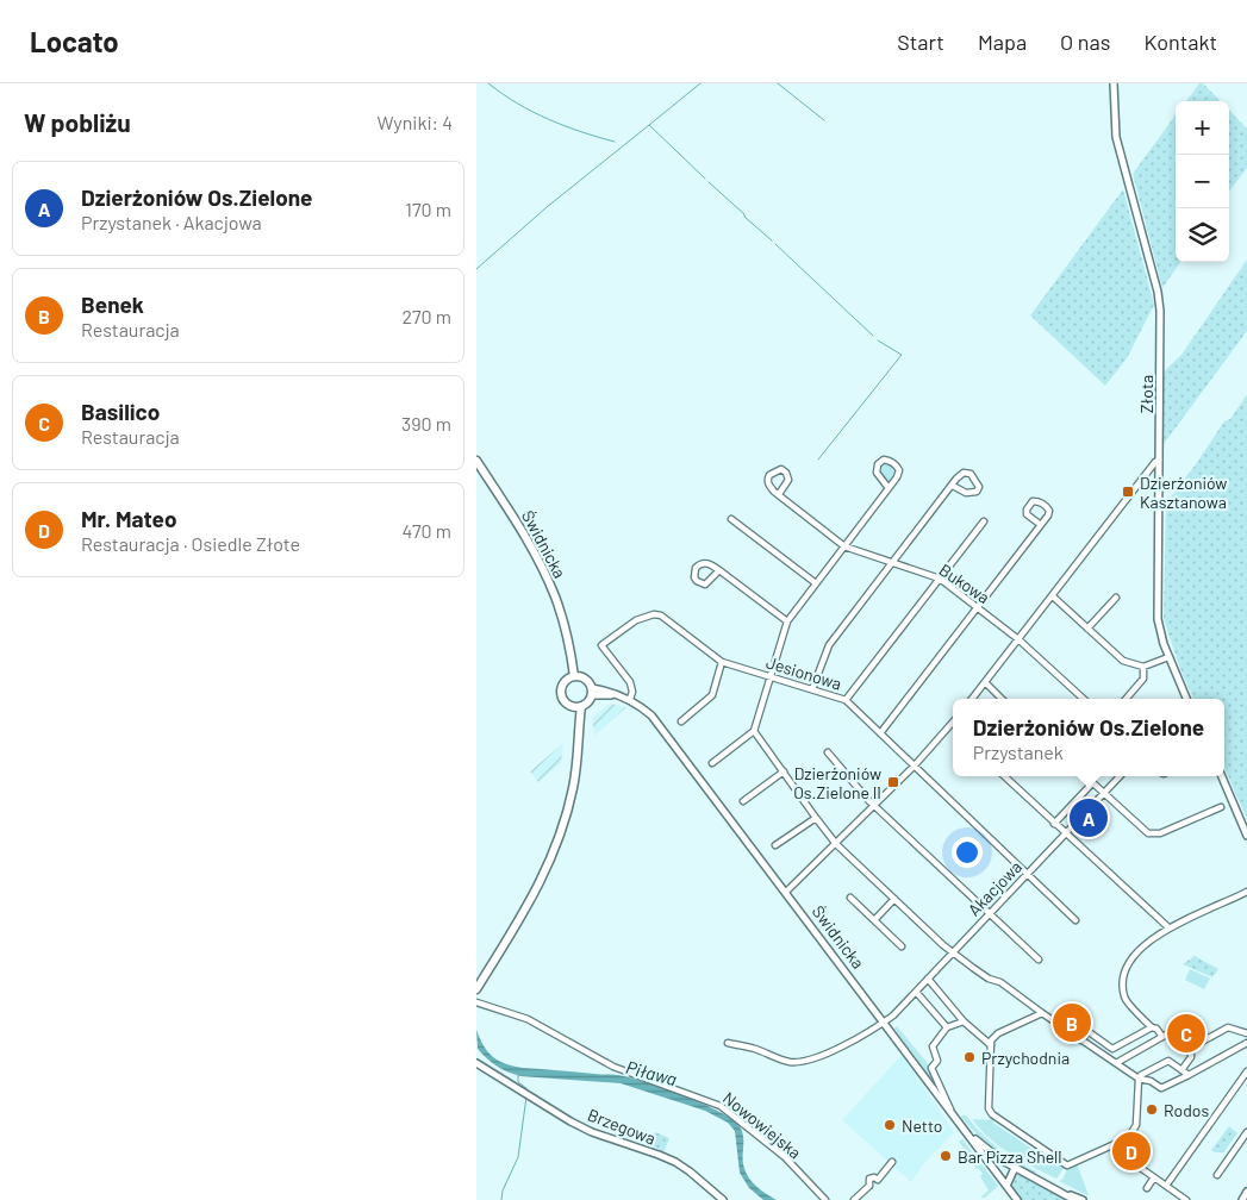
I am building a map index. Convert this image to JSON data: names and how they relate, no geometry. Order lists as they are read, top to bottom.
{
  "streets": {
    "main road": ["Świdnicka"],
    "street": [
      "Złota",
      "Bukowa",
      "Jesionowa",
      "Akacjowa",
      "Nowowiejska",
      "Brzegowa"
    ]
  },
  "crossings": [
    ["Świdnicka", "Jesionowa"],
    ["Świdnicka", "Akacjowa"],
    ["Jesionowa", "Akacjowa"]
  ],
  "water": ["Piława"],
  "places": {
    "transit": ["Dzierżoniów Kasztanowa", "Dzierżoniów Os.Zielone II"],
    "other": [
      "Przychodnia",
      "Rodos",
      "Netto",
      "Bar Pizza Shell"
    ]
  },
  "page": {
    "header": "Locato",
    "nav": [
      "Start",
      "Mapa",
      "O nas",
      "Kontakt"
    ],
    "heading": ["W pobliżu", "Wyniki: 4"],
    "map_buttons": ["+", "−"],
    "list": [
      {
        "mark": "A",
        "name": "Dzierżoniów Os.Zielone",
        "note": "Przystanek · Akacjowa",
        "value": "170 m"
      },
      {
        "mark": "B",
        "name": "Benek",
        "note": "Restauracja",
        "value": "270 m"
      },
      {
        "mark": "C",
        "name": "Basilico",
        "note": "Restauracja",
        "value": "390 m"
      },
      {
        "mark": "D",
        "name": "Mr. Mateo",
        "note": "Restauracja · Osiedle Złote",
        "value": "470 m"
      }
    ],
    "popup": ["Dzierżoniów Os.Zielone", "Przystanek"],
    "pins": [
      "A",
      "B",
      "C",
      "D"
    ]
  }
}
